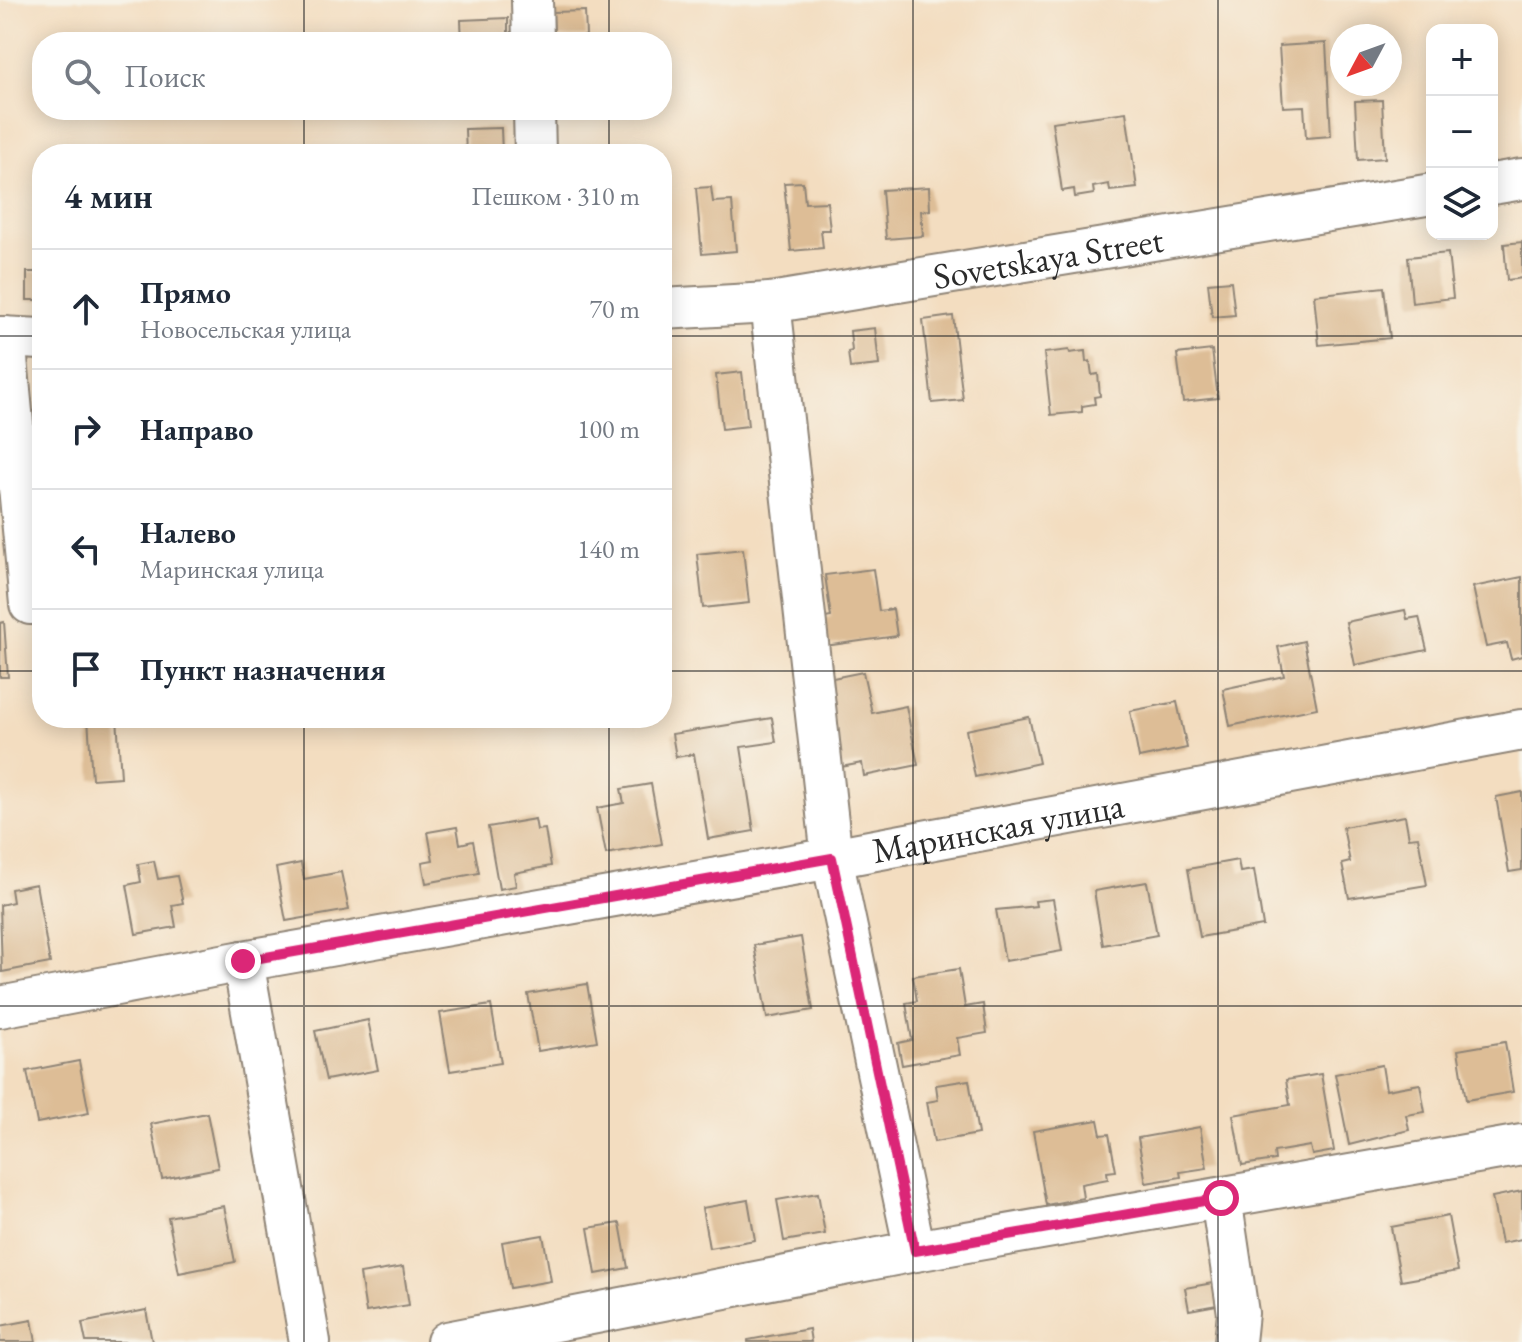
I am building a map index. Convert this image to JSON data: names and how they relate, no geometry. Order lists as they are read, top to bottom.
{
  "streets": {
    "street": ["Sovetskaya Street", "Маринская улица"]
  },
  "north": "bottom left",
  "page": {
    "map_buttons": ["+", "−"],
    "search": "Поиск",
    "heading": ["4 мин", "Пешком · 310 m"],
    "list": [
      ["Прямо", "Новосельская улица", "70 m"],
      ["Направо", "100 m"],
      ["Налево", "Маринская улица", "140 m"],
      "Пункт назначения"
    ]
  }
}
